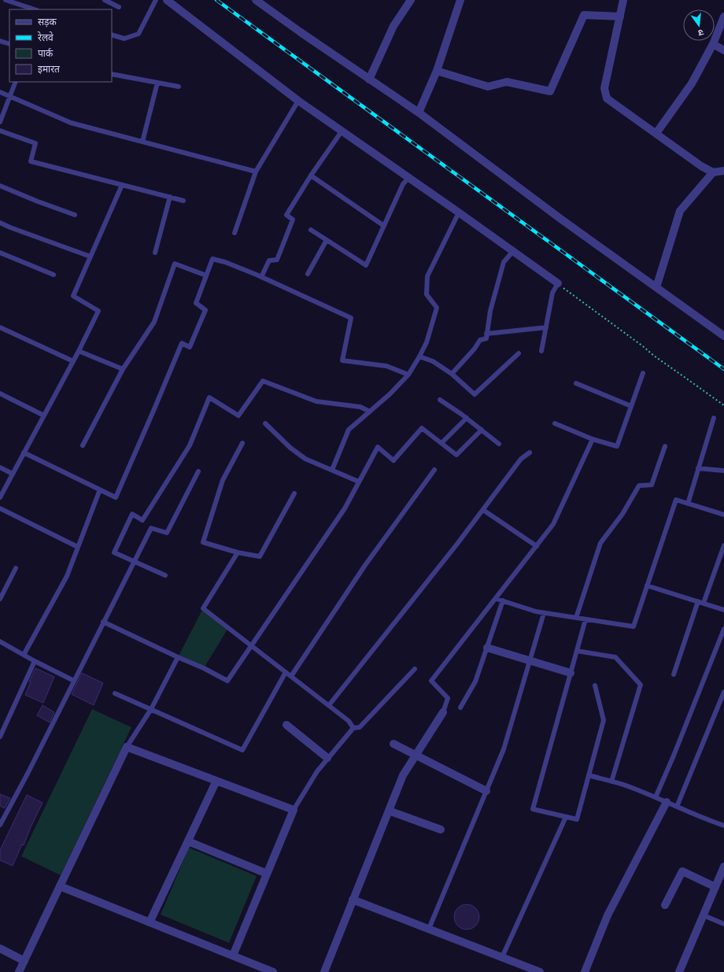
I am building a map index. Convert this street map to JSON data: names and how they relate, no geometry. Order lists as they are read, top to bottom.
{
  "legend": [
    "सड़क",
    "रेलवे",
    "पार्क",
    "इमारत"
  ],
  "north": "bottom"
}
